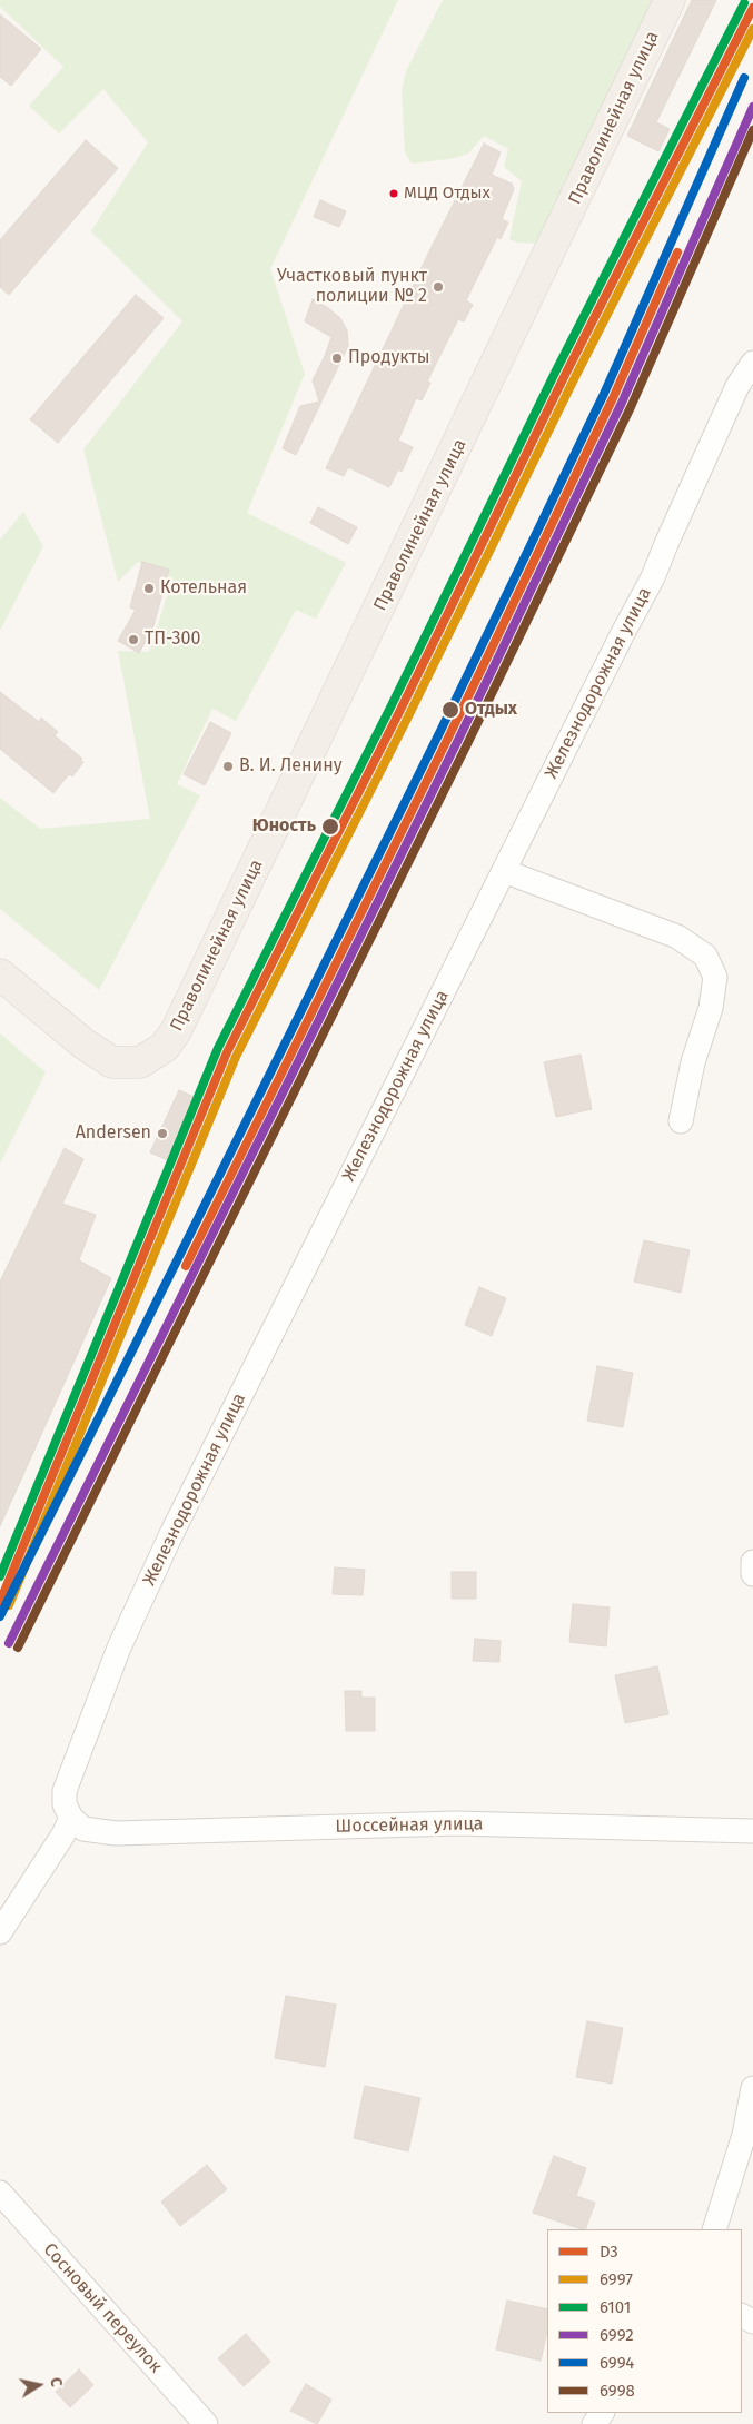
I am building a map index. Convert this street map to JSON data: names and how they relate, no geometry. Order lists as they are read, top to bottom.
{
  "streets": {
    "main road": ["Праволинейная улица"],
    "street": ["Железнодорожная улица", "Шоссейная улица", "Сосновый переулок"]
  },
  "crossings": [
    ["Железнодорожная улица", "Шоссейная улица"]
  ],
  "places": [
    "МЦД Отдых",
    "Участковый пункт полиции № 2",
    "Продукты",
    "Котельная",
    "ТП-300",
    "Отдых",
    "В. И. Ленину",
    "Юность",
    "Andersen"
  ],
  "lines": [
    "transit line 6101",
    "transit line D3",
    "transit line 6997",
    "transit line 6994",
    "transit line 6992",
    "transit line 6998"
  ],
  "legend": [
    "D3",
    "6997",
    "6101",
    "6992",
    "6994",
    "6998"
  ],
  "north": "right"
}
